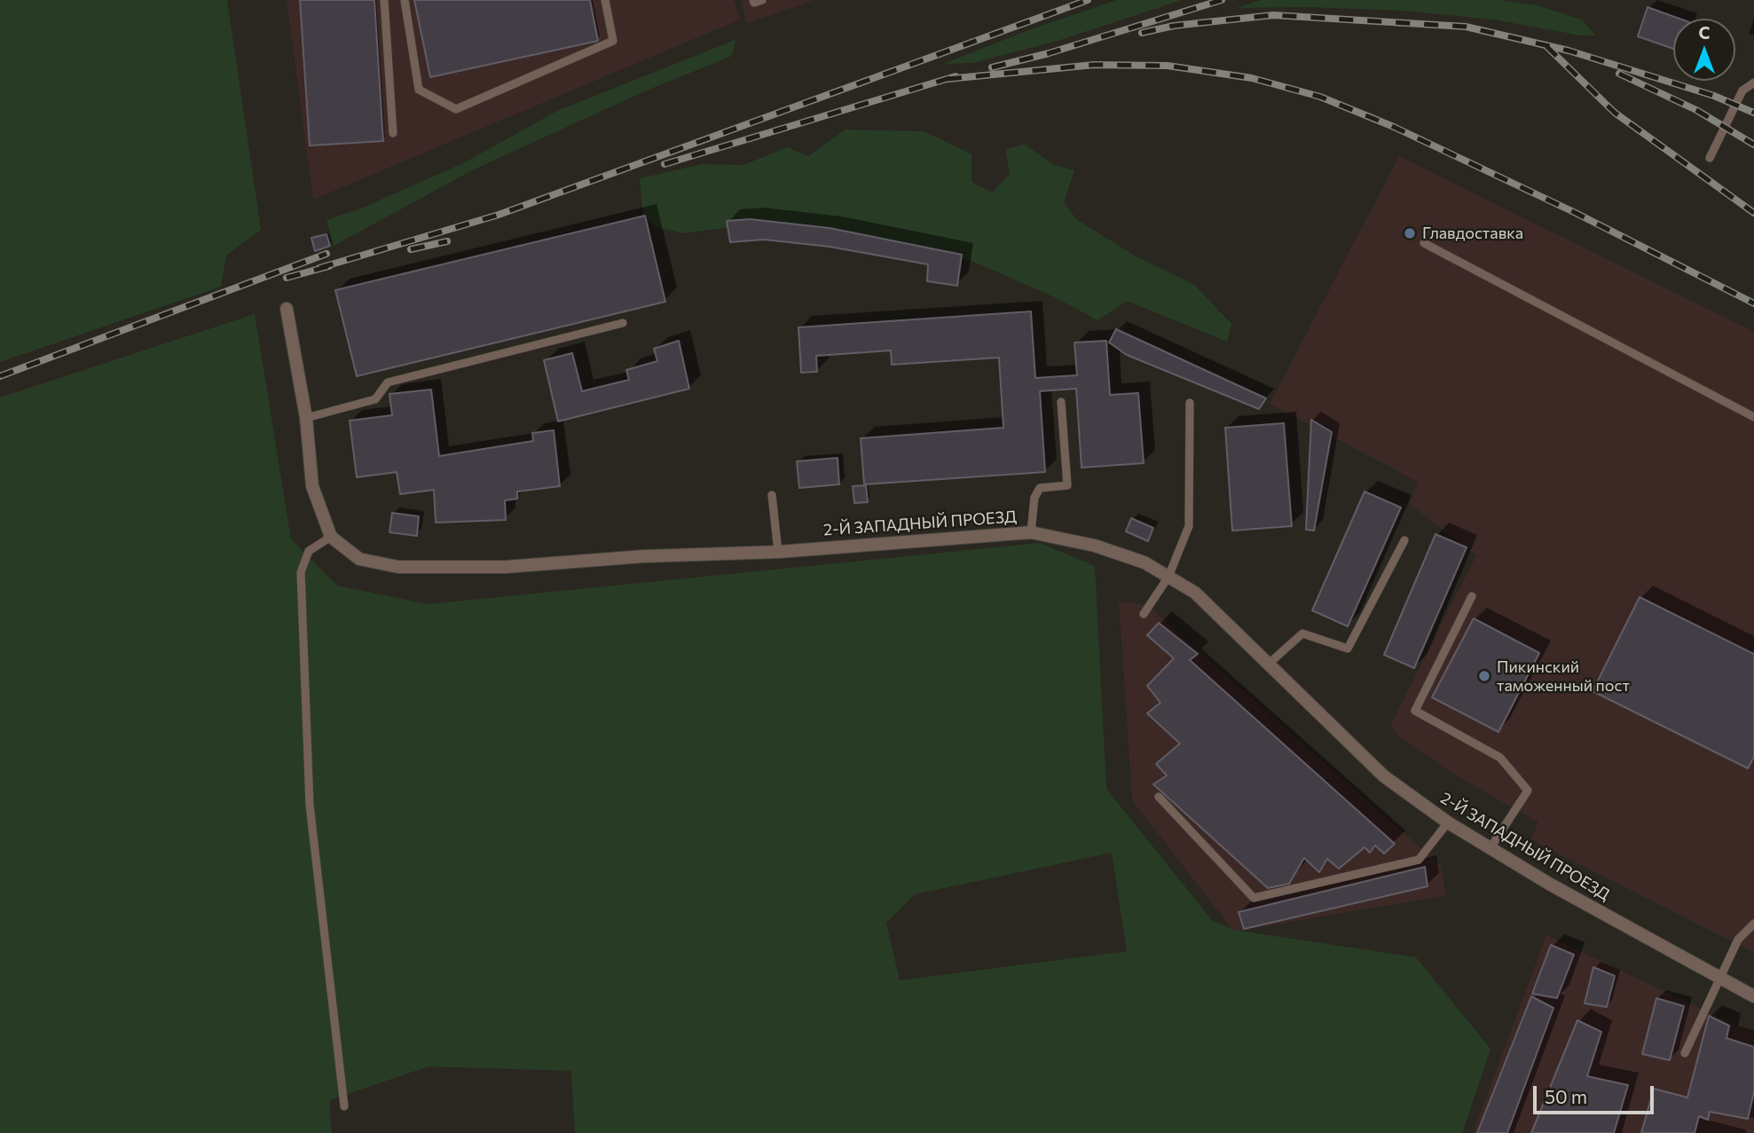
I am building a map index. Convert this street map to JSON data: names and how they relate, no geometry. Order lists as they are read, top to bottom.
{
  "streets": {
    "street": ["2-Й ЗАПАДНЫЙ ПРОЕЗД"]
  },
  "places": ["Главдоставка", "Пикинский таможенный пост"],
  "scale_bar": "50 m",
  "north": "top"
}
